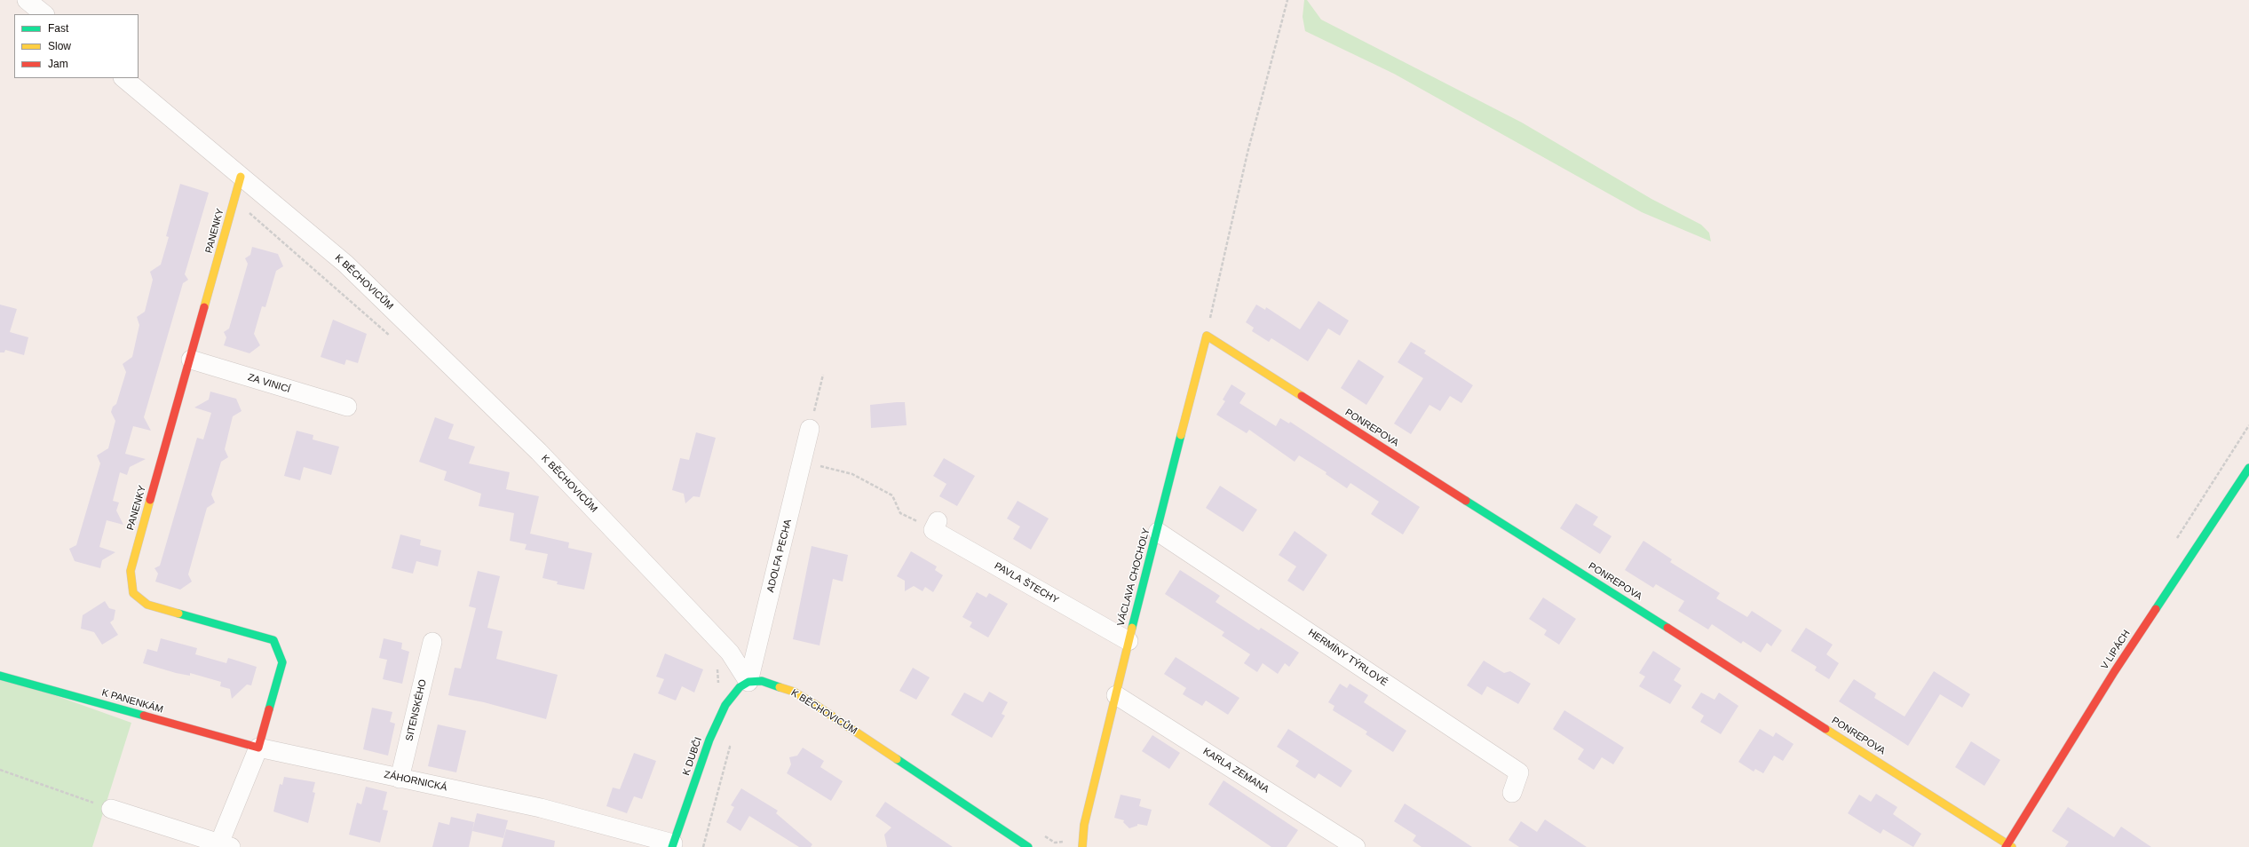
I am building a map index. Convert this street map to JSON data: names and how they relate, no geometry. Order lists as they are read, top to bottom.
{
  "streets": {
    "street": [
      "PANENKY",
      "K BĚCHOVICŮM",
      "ZA VINICÍ",
      "PONREPOVA",
      "ADOLFA PECHA",
      "VÁCLAVA CHOCHOLY",
      "PAVLA ŠTECHY",
      "V LIPÁCH",
      "HERMÍNY TÝRLOVÉ",
      "K PANENKÁM",
      "SITENSKÉHO",
      "K DUBČI",
      "KARLA ZEMANA",
      "ZÁHORNICKÁ"
    ]
  },
  "crossings": [
    ["PANENKY", "K BĚCHOVICŮM"],
    ["PANENKY", "ZA VINICÍ"],
    ["PANENKY", "K PANENKÁM"],
    ["PANENKY", "ZÁHORNICKÁ"],
    ["K BĚCHOVICŮM", "ADOLFA PECHA"],
    ["K BĚCHOVICŮM", "K DUBČI"],
    ["PONREPOVA", "VÁCLAVA CHOCHOLY"],
    ["PONREPOVA", "V LIPÁCH"],
    ["ADOLFA PECHA", "K DUBČI"],
    ["VÁCLAVA CHOCHOLY", "PAVLA ŠTECHY"],
    ["VÁCLAVA CHOCHOLY", "HERMÍNY TÝRLOVÉ"],
    ["VÁCLAVA CHOCHOLY", "KARLA ZEMANA"],
    ["K PANENKÁM", "ZÁHORNICKÁ"],
    ["SITENSKÉHO", "ZÁHORNICKÁ"],
    ["K DUBČI", "ZÁHORNICKÁ"]
  ],
  "legend": ["Fast", "Slow", "Jam"]
}
